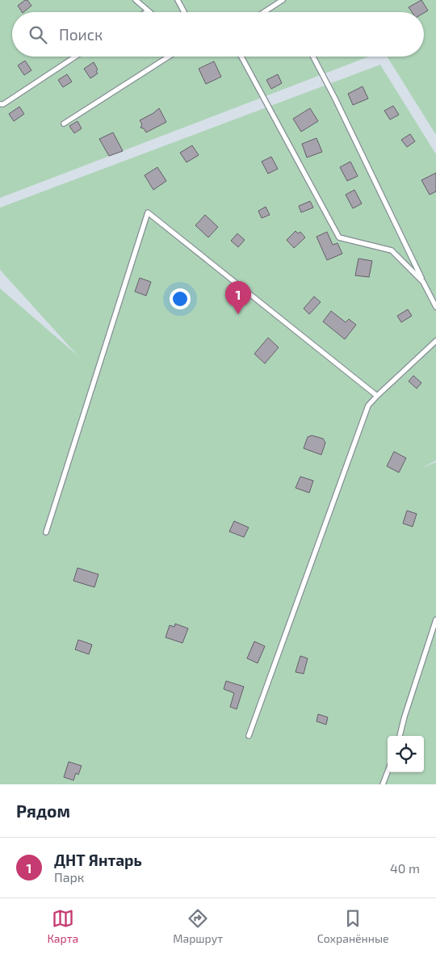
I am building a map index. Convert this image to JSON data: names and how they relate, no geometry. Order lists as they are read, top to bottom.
{
  "page": {
    "search": "Поиск",
    "pins": "1",
    "heading": "Рядом",
    "list": [
      {
        "mark": "1",
        "name": "ДНТ Янтарь",
        "note": "Парк",
        "value": "40 m"
      }
    ],
    "nav": ["Карта", "Маршрут", "Сохранённые"]
  }
}
